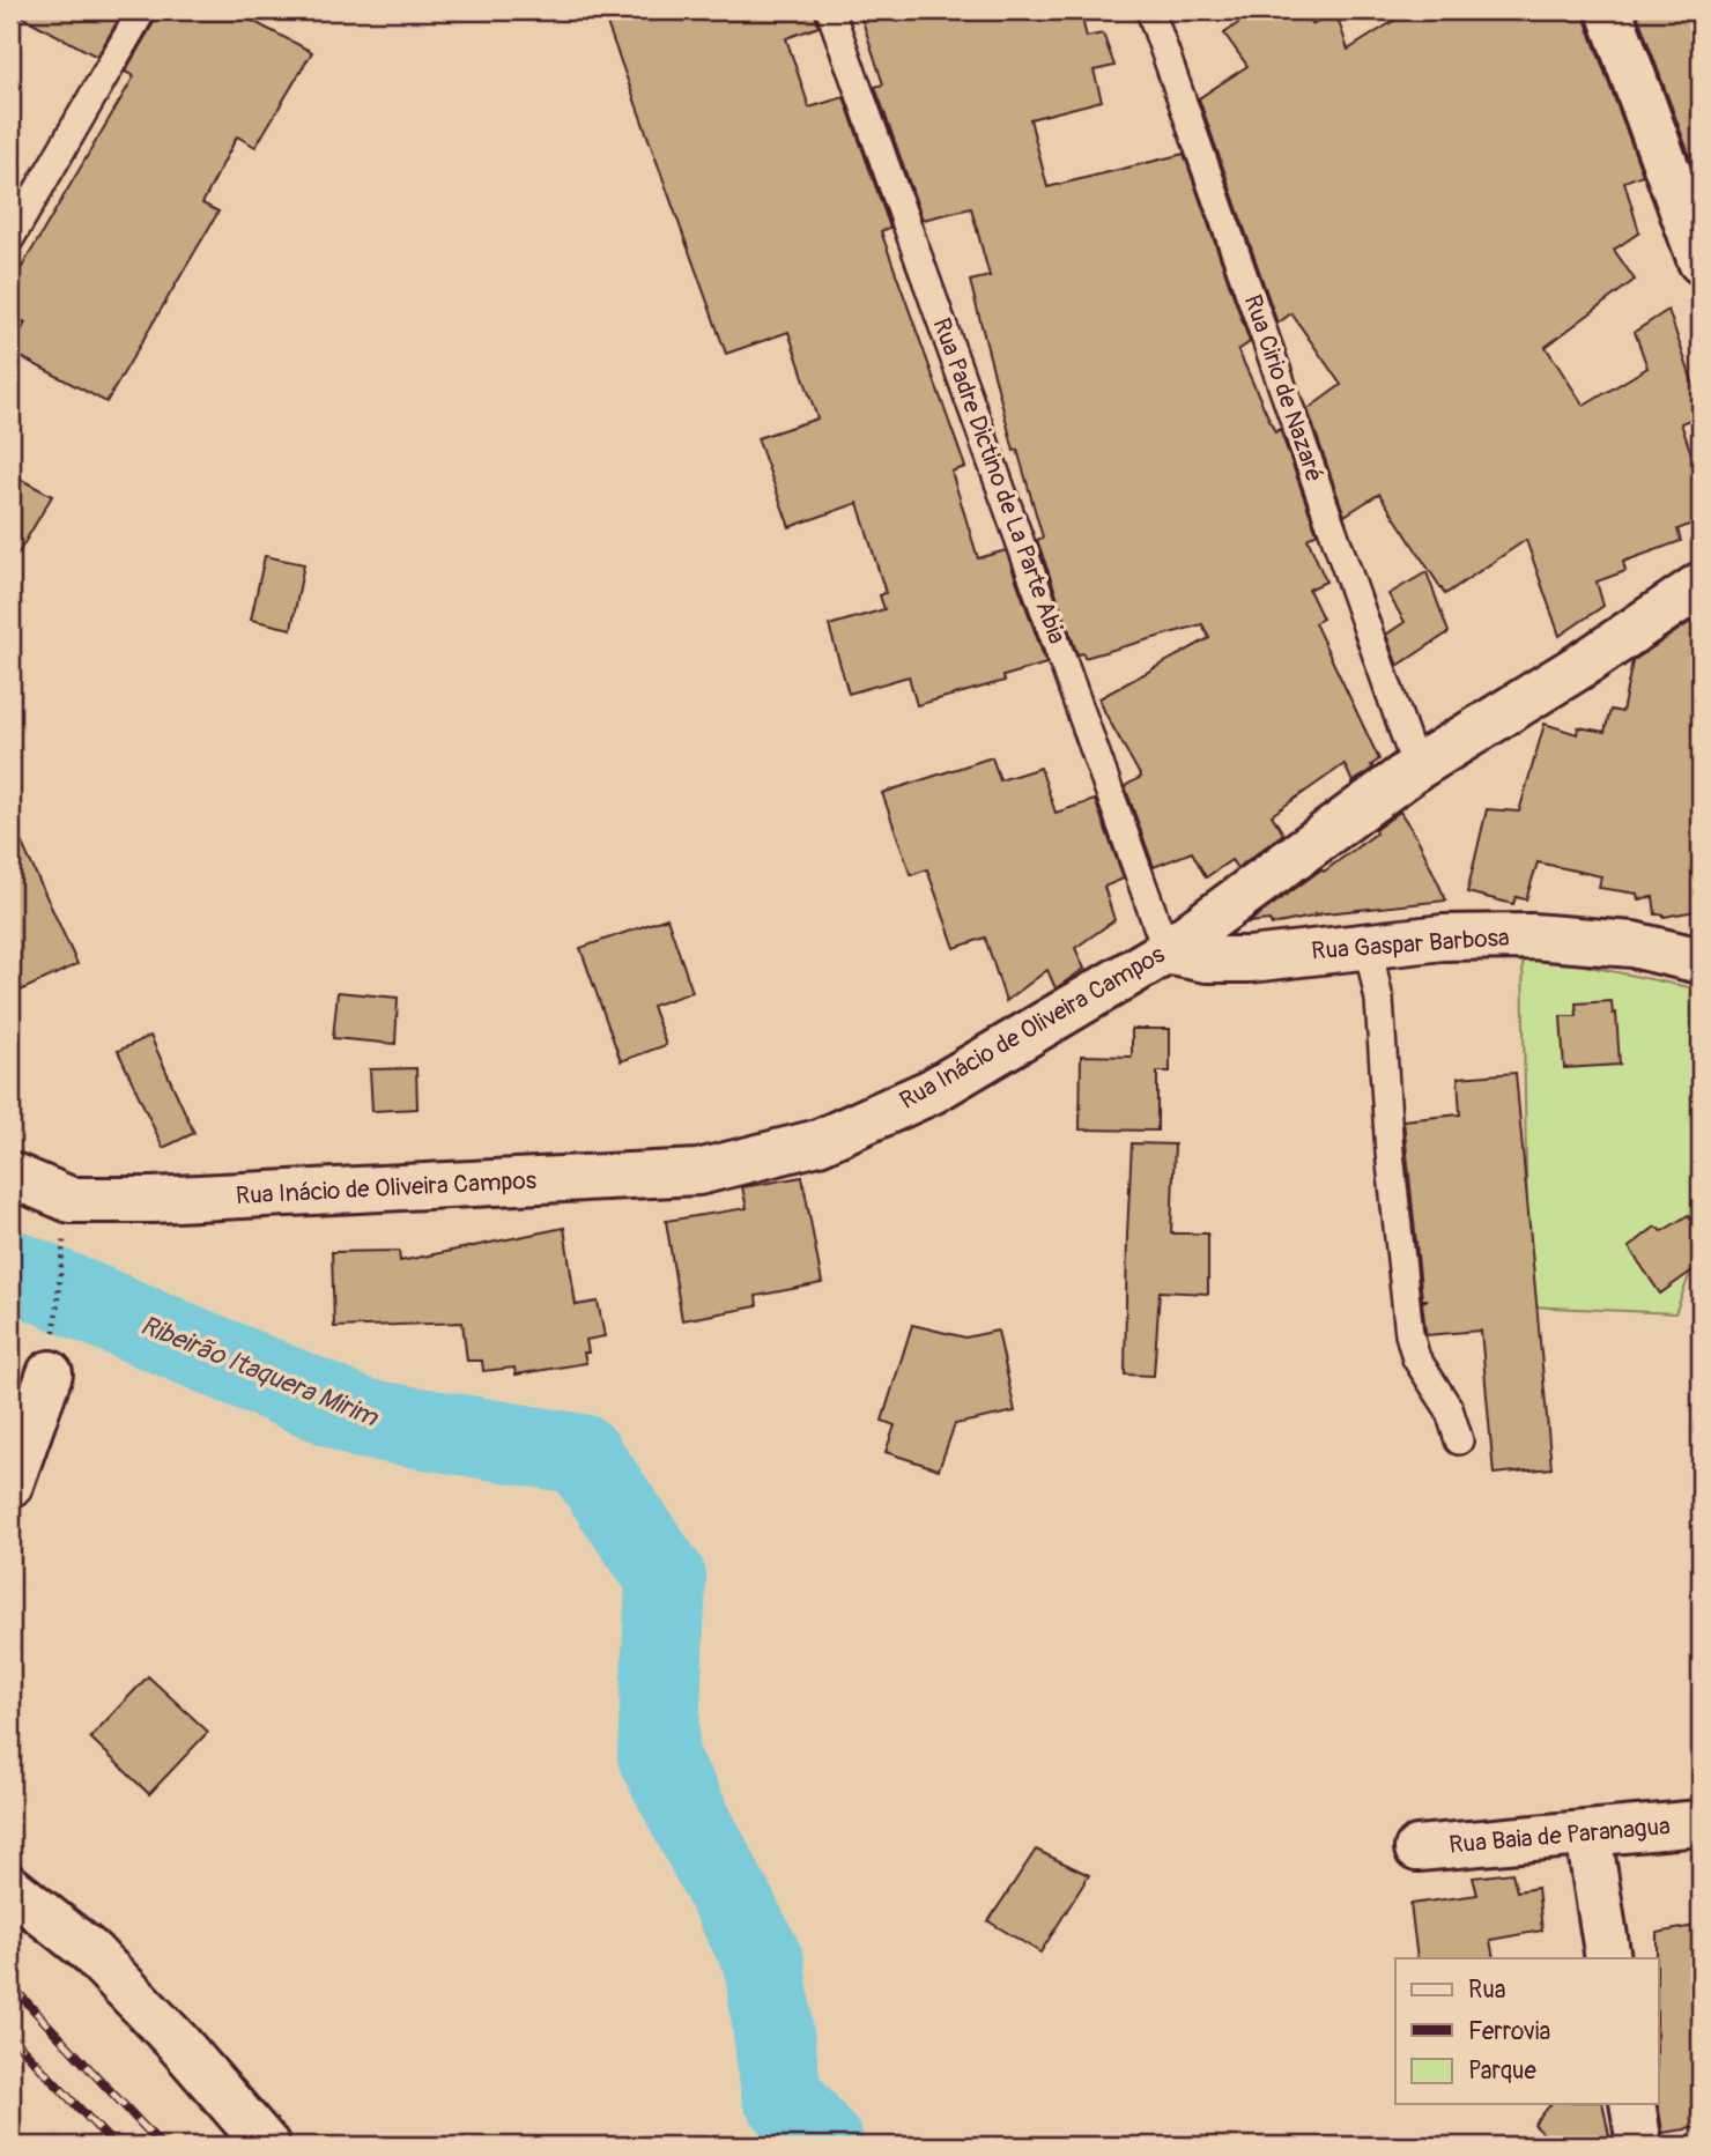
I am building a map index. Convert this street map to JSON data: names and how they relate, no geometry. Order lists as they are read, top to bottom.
{
  "streets": {
    "street": ["Rua Gaspar Barbosa", "Rua Inácio de Oliveira Campos", "Rua Baia de Paranagua"],
    "lane": ["Rua Cirio de Nazaré", "Rua Padre Dictino de La Parte Abia"]
  },
  "crossings": [
    ["Rua Cirio de Nazaré", "Rua Inácio de Oliveira Campos"],
    ["Rua Padre Dictino de La Parte Abia", "Rua Gaspar Barbosa"],
    ["Rua Padre Dictino de La Parte Abia", "Rua Inácio de Oliveira Campos"],
    ["Rua Gaspar Barbosa", "Rua Inácio de Oliveira Campos"]
  ],
  "water": ["Ribeirão Itaquera Mirim"],
  "legend": ["Rua", "Ferrovia", "Parque"]
}
